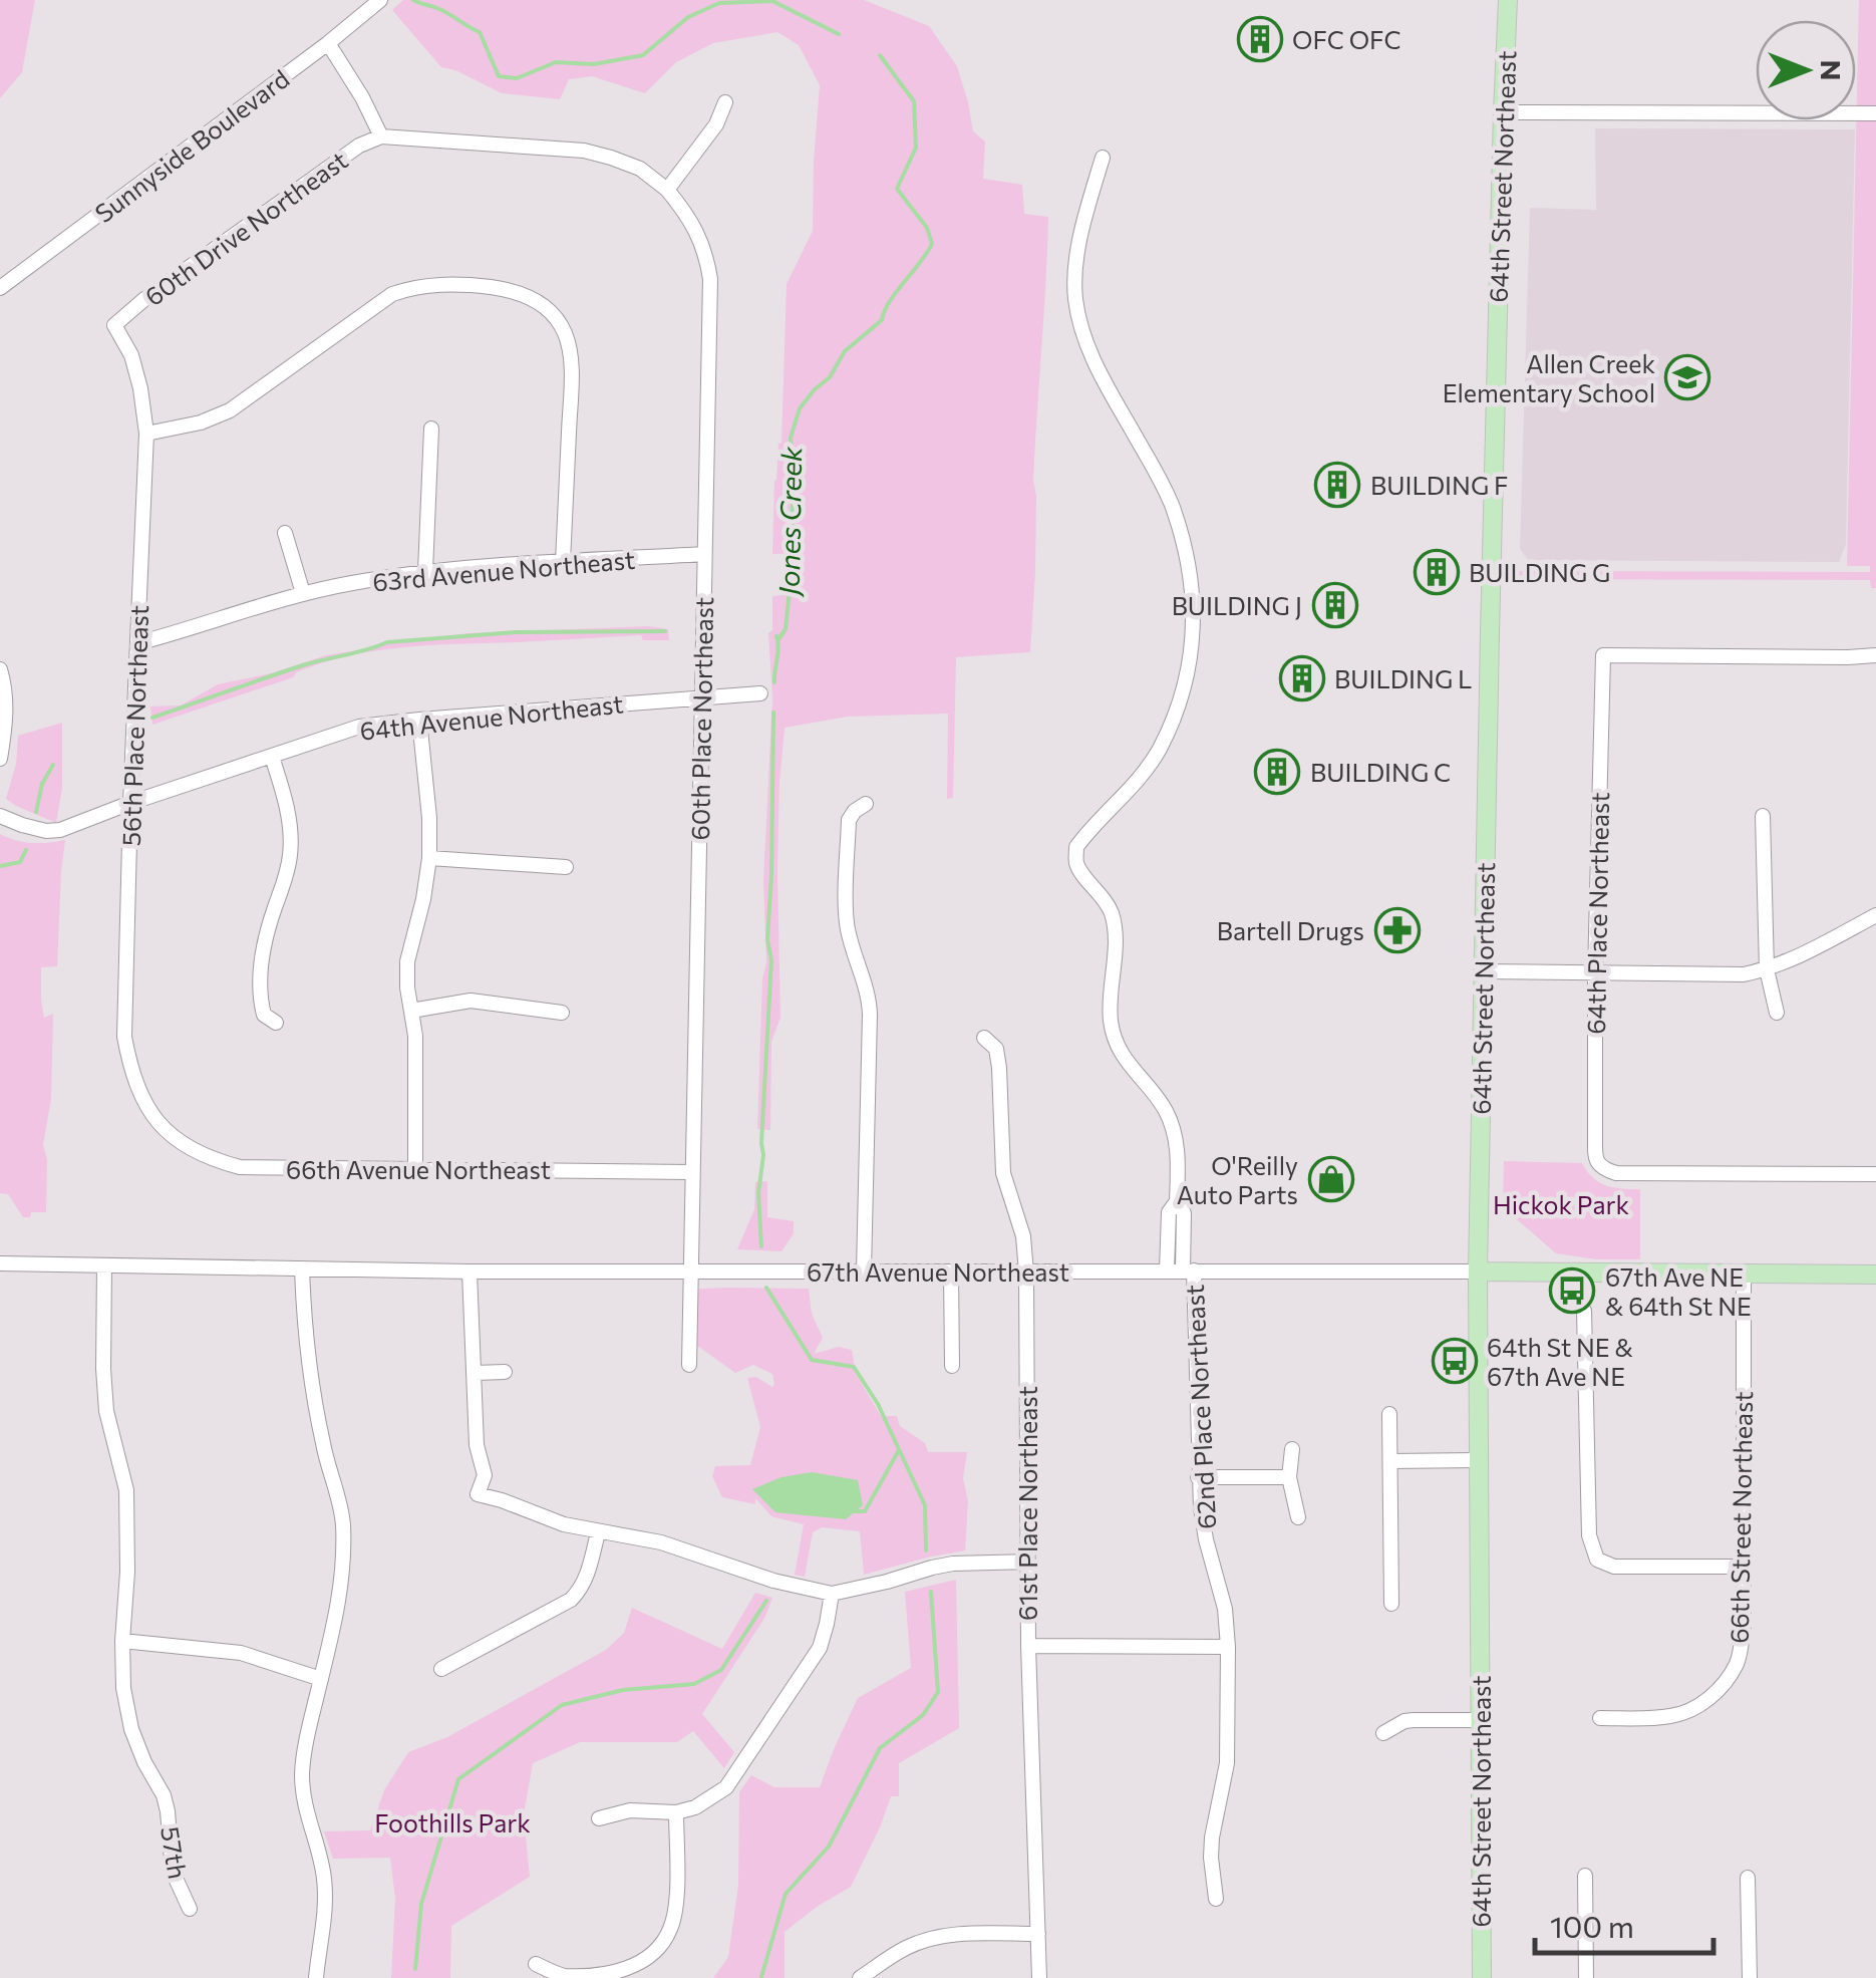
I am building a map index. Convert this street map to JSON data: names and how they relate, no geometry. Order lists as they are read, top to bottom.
{
  "streets": {
    "main road": ["64th Street Northeast", "67th Avenue Northeast"],
    "street": [
      "Sunnyside Boulevard",
      "60th Drive Northeast",
      "63rd Avenue Northeast",
      "64th Avenue Northeast",
      "60th Place Northeast",
      "56th Place Northeast",
      "64th Place Northeast",
      "66th Avenue Northeast",
      "62nd Place Northeast",
      "61st Place Northeast",
      "66th Street Northeast",
      "57th"
    ]
  },
  "crossings": [
    ["64th Street Northeast", "67th Avenue Northeast"],
    ["60th Drive Northeast", "56th Place Northeast"],
    ["63rd Avenue Northeast", "60th Place Northeast"],
    ["63rd Avenue Northeast", "56th Place Northeast"],
    ["64th Avenue Northeast", "60th Place Northeast"],
    ["64th Avenue Northeast", "56th Place Northeast"],
    ["60th Place Northeast", "66th Avenue Northeast"],
    ["60th Place Northeast", "67th Avenue Northeast"],
    ["56th Place Northeast", "66th Avenue Northeast"],
    ["67th Avenue Northeast", "62nd Place Northeast"],
    ["67th Avenue Northeast", "61st Place Northeast"],
    ["67th Avenue Northeast", "66th Street Northeast"],
    ["67th Avenue Northeast", "57th"]
  ],
  "water": ["Jones Creek"],
  "parks": ["Hickok Park", "Foothills Park"],
  "places": {
    "building": [
      "OFC OFC",
      "BUILDING F",
      "BUILDING G",
      "BUILDING J",
      "BUILDING L",
      "BUILDING C"
    ],
    "school or university": ["Allen Creek Elementary School"],
    "pharmacy": ["Bartell Drugs"],
    "shop": ["O'Reilly Auto Parts"],
    "bus stop": ["67th Ave NE & 64th St NE", "64th St NE & 67th Ave NE"]
  },
  "scale_bar": "100 m",
  "north": "right"
}
